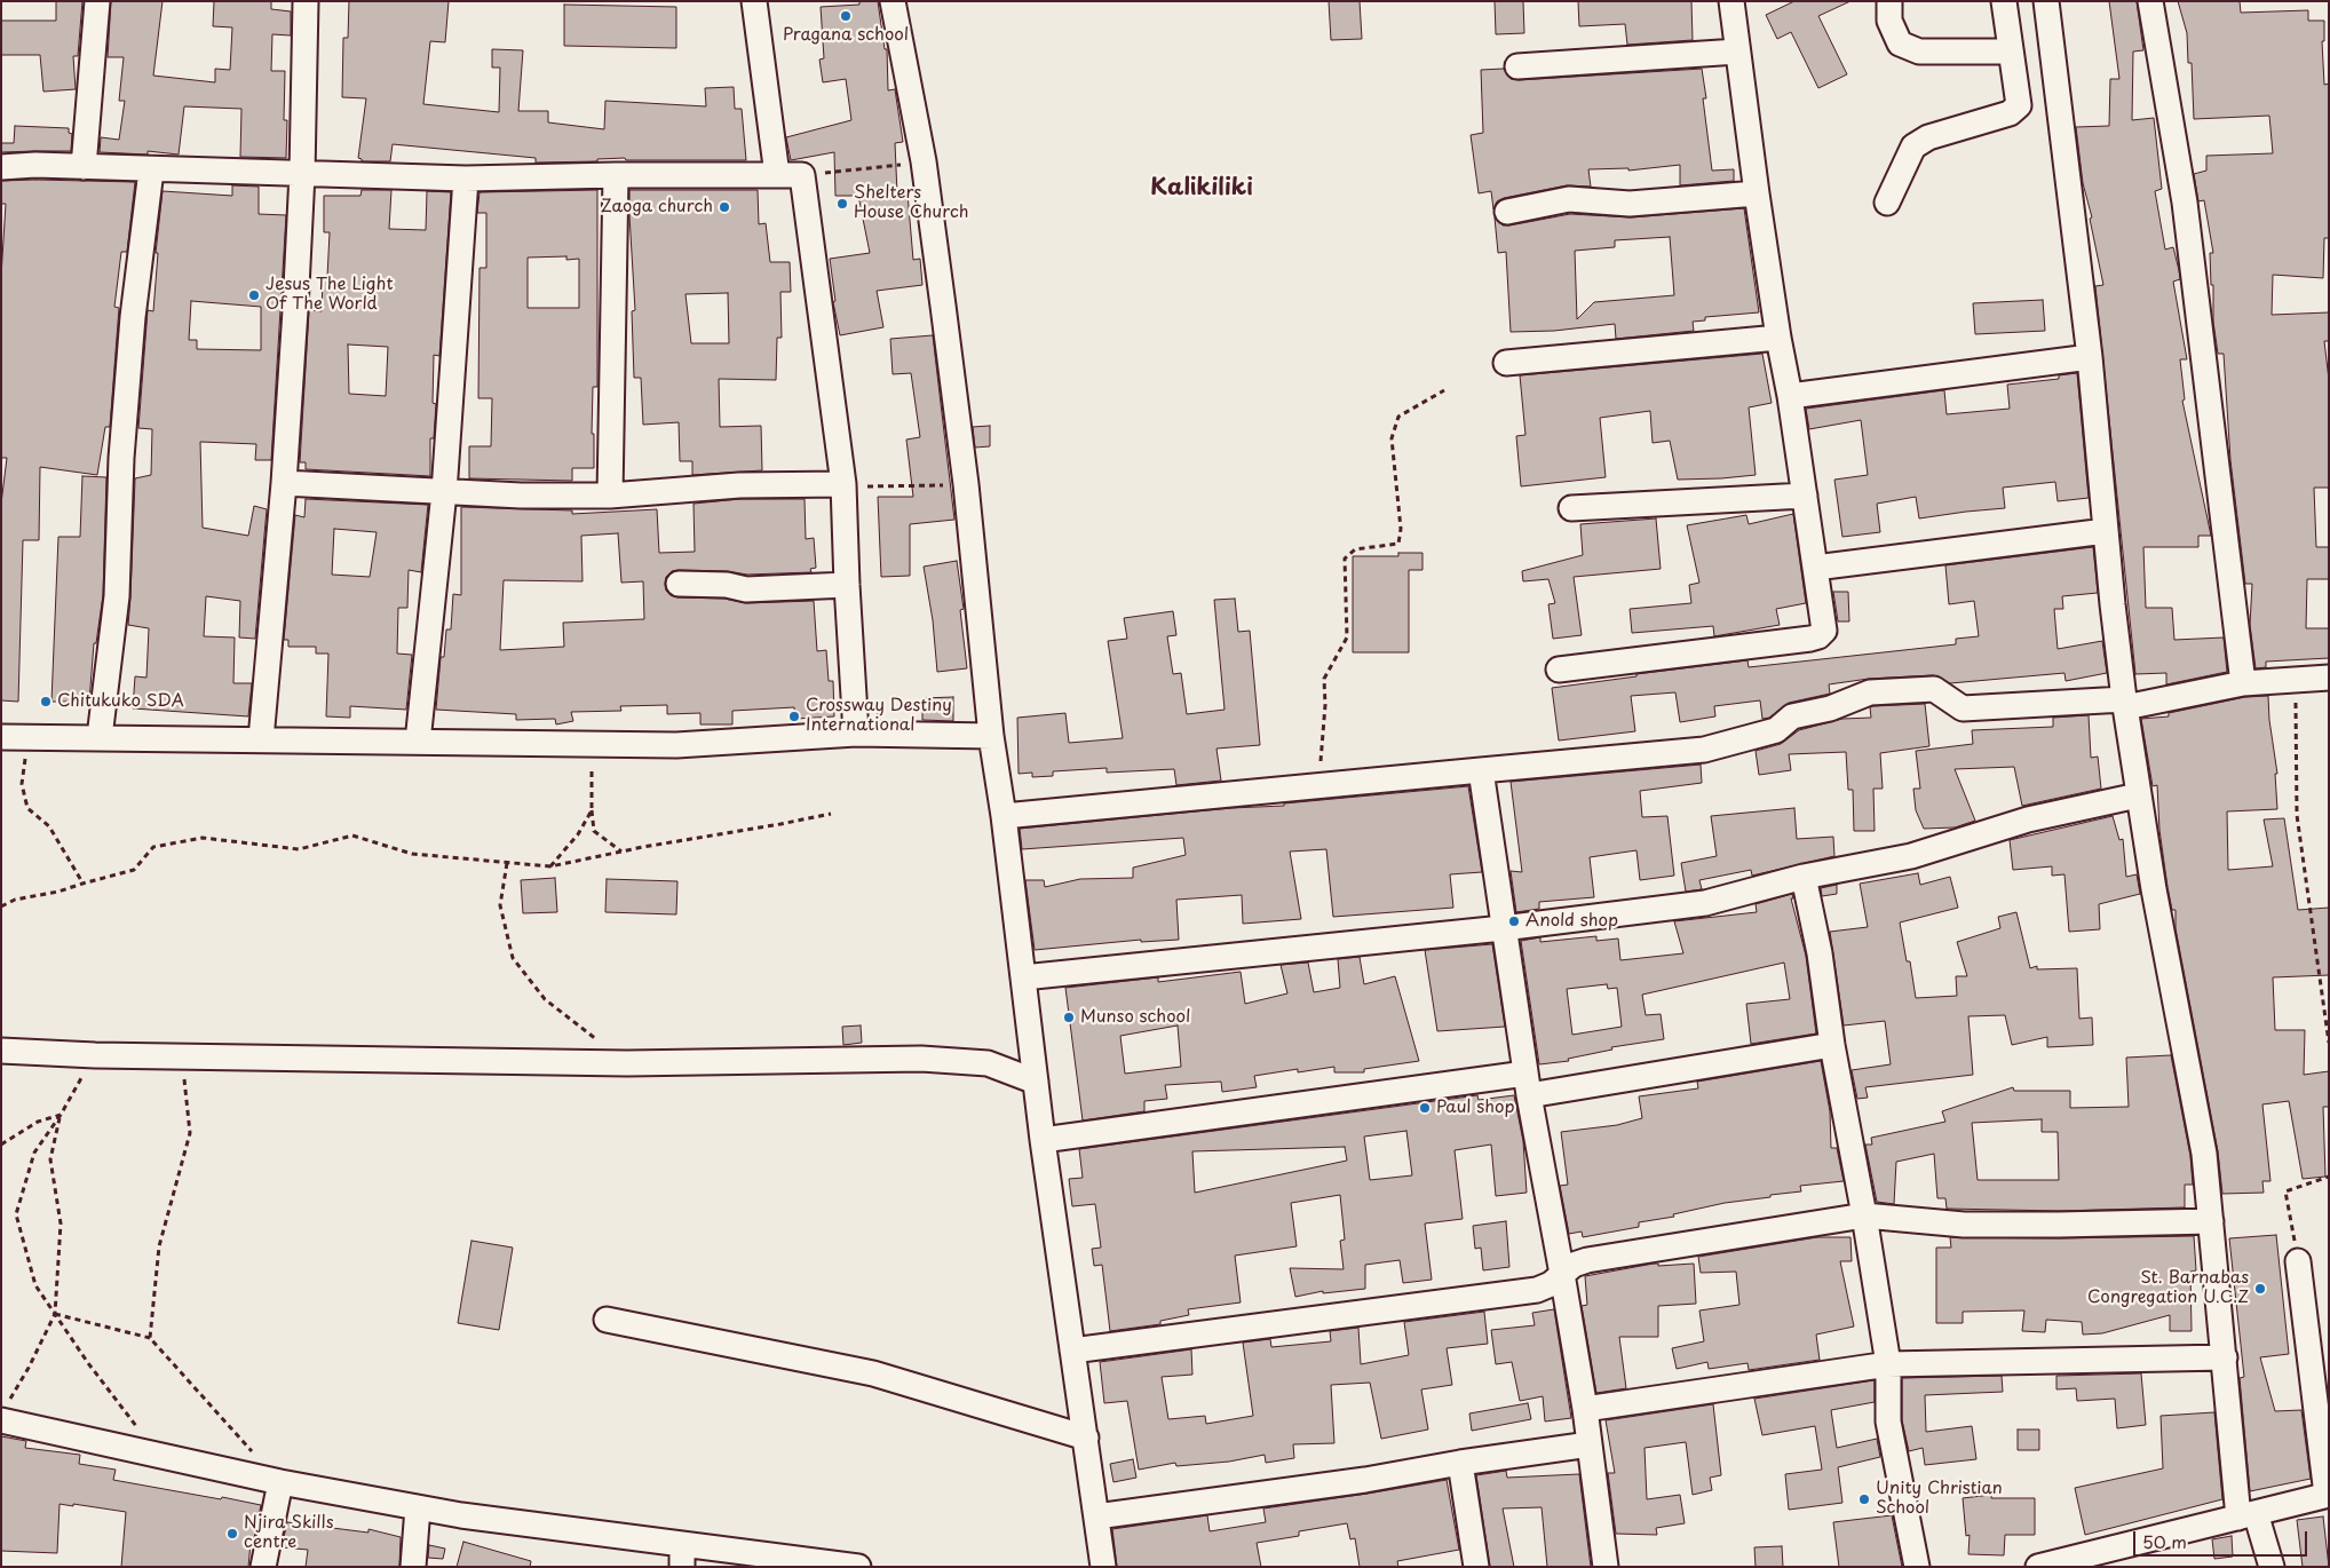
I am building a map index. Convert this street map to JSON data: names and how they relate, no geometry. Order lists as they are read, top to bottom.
{
  "districts": ["Kalikiliki"],
  "places": [
    "Pragana school",
    "Shelters House Church",
    "Zaoga church",
    "Jesus The Light Of The World",
    "Chitukuko SDA",
    "Crossway Destiny International",
    "Anold shop",
    "Munso school",
    "Paul shop",
    "St. Barnabas Congregation U.C.Z",
    "Unity Christian School",
    "Njira Skills centre"
  ],
  "scale_bar": "50 m"
}
